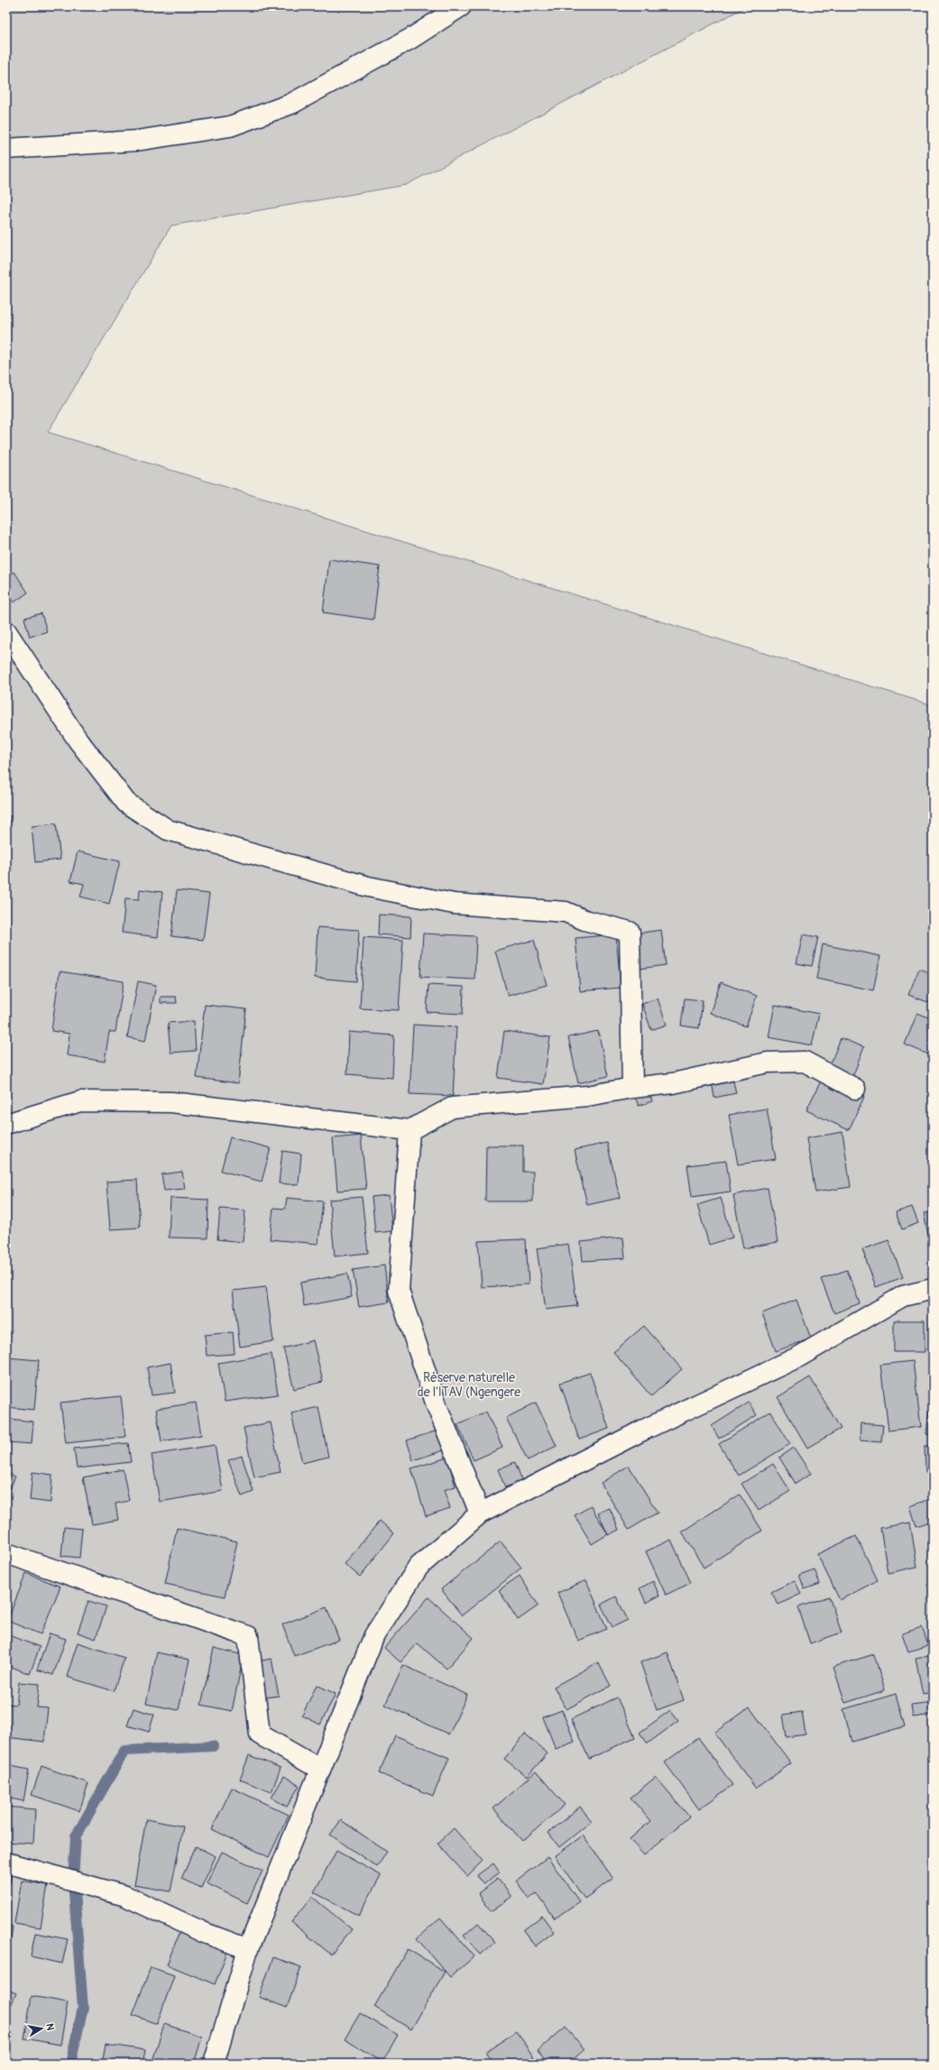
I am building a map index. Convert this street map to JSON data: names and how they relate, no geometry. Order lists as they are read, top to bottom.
{
  "parks": ["Réserve naturelle de l'ITAV (Ngengere"],
  "north": "right"
}
